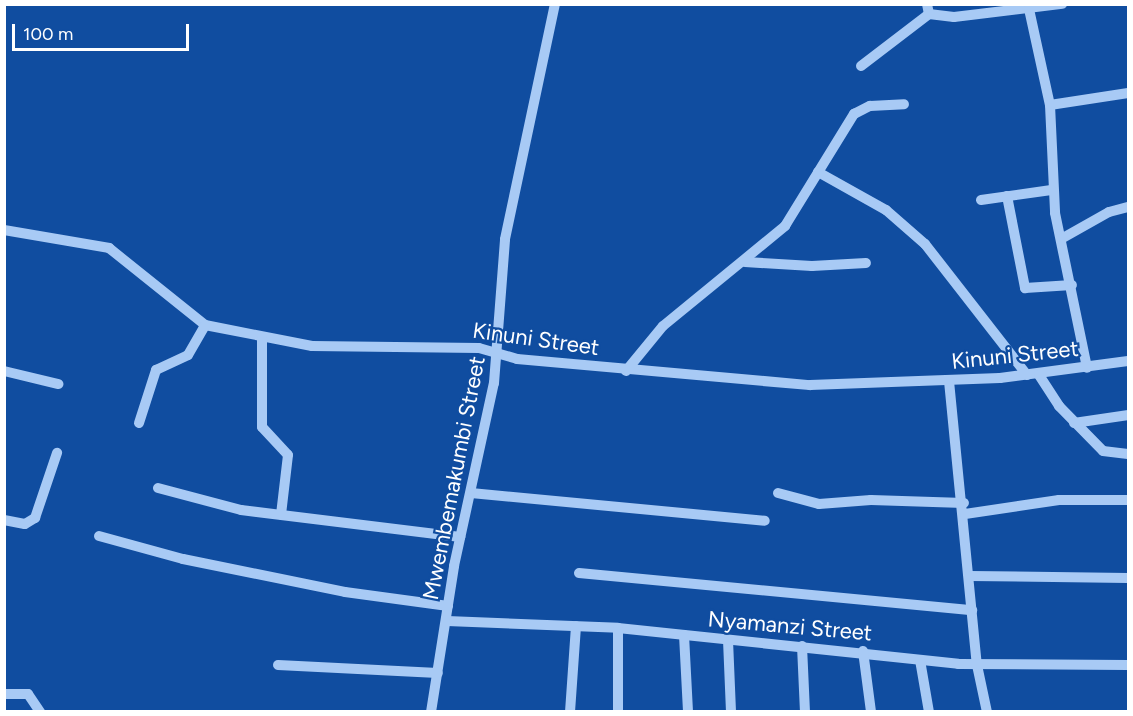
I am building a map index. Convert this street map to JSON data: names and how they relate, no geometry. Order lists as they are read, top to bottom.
{
  "streets": {
    "street": ["Kinuni Street", "Mwembemakumbi Street", "Nyamanzi Street"]
  },
  "crossings": [
    ["Kinuni Street", "Mwembemakumbi Street"],
    ["Mwembemakumbi Street", "Nyamanzi Street"]
  ],
  "scale_bar": "100 m"
}
